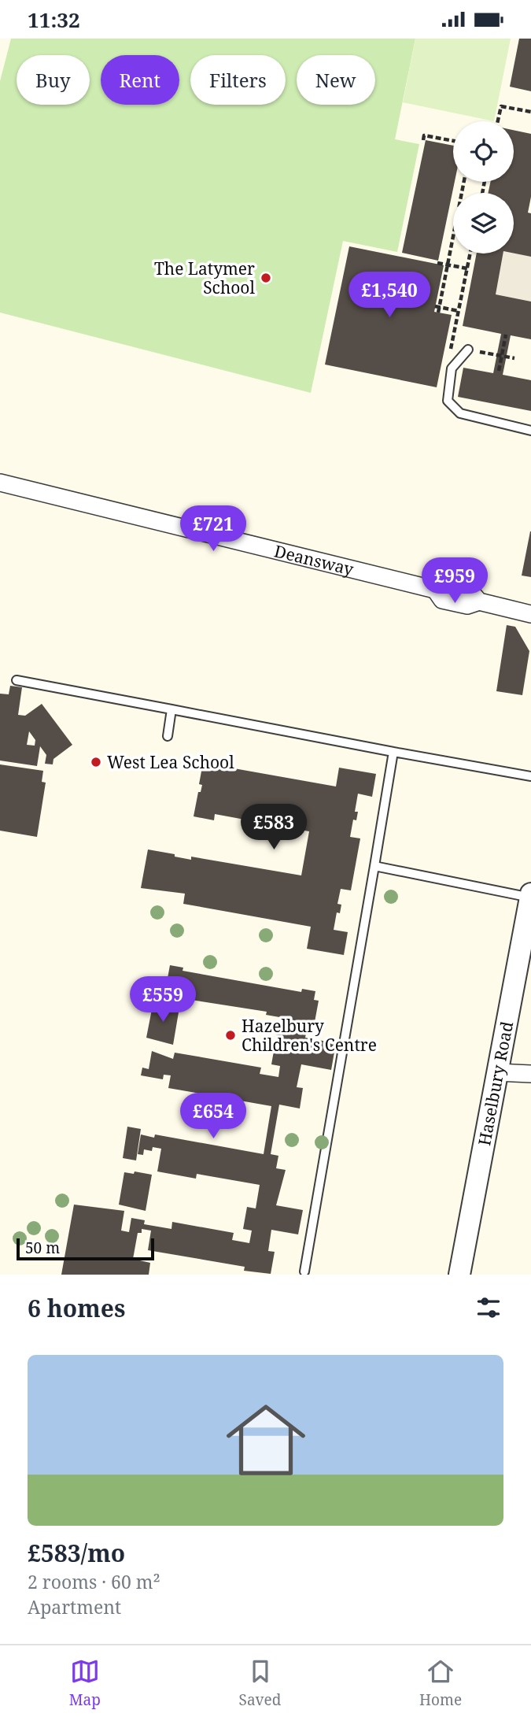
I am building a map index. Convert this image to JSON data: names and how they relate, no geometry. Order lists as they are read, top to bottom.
{
  "streets": {
    "street": ["Deansway", "Haselbury Road"]
  },
  "places": ["The Latymer School", "West Lea School", "Hazelbury Children's Centre"],
  "scale_bar": "50 m",
  "page": {
    "status": "11:32",
    "chip": [
      "Buy",
      "Rent",
      "Filters",
      "New"
    ],
    "price": [
      "£1,540",
      "£721",
      "£959",
      "£583",
      "£559",
      "£654"
    ],
    "scale": "50 m",
    "heading": "6 homes",
    "list": [
      {
        "name": "£583/mo",
        "note": "2 rooms · 60 m² · Apartment"
      }
    ],
    "tabs": ["Map", "Saved", "Home"]
  }
}
